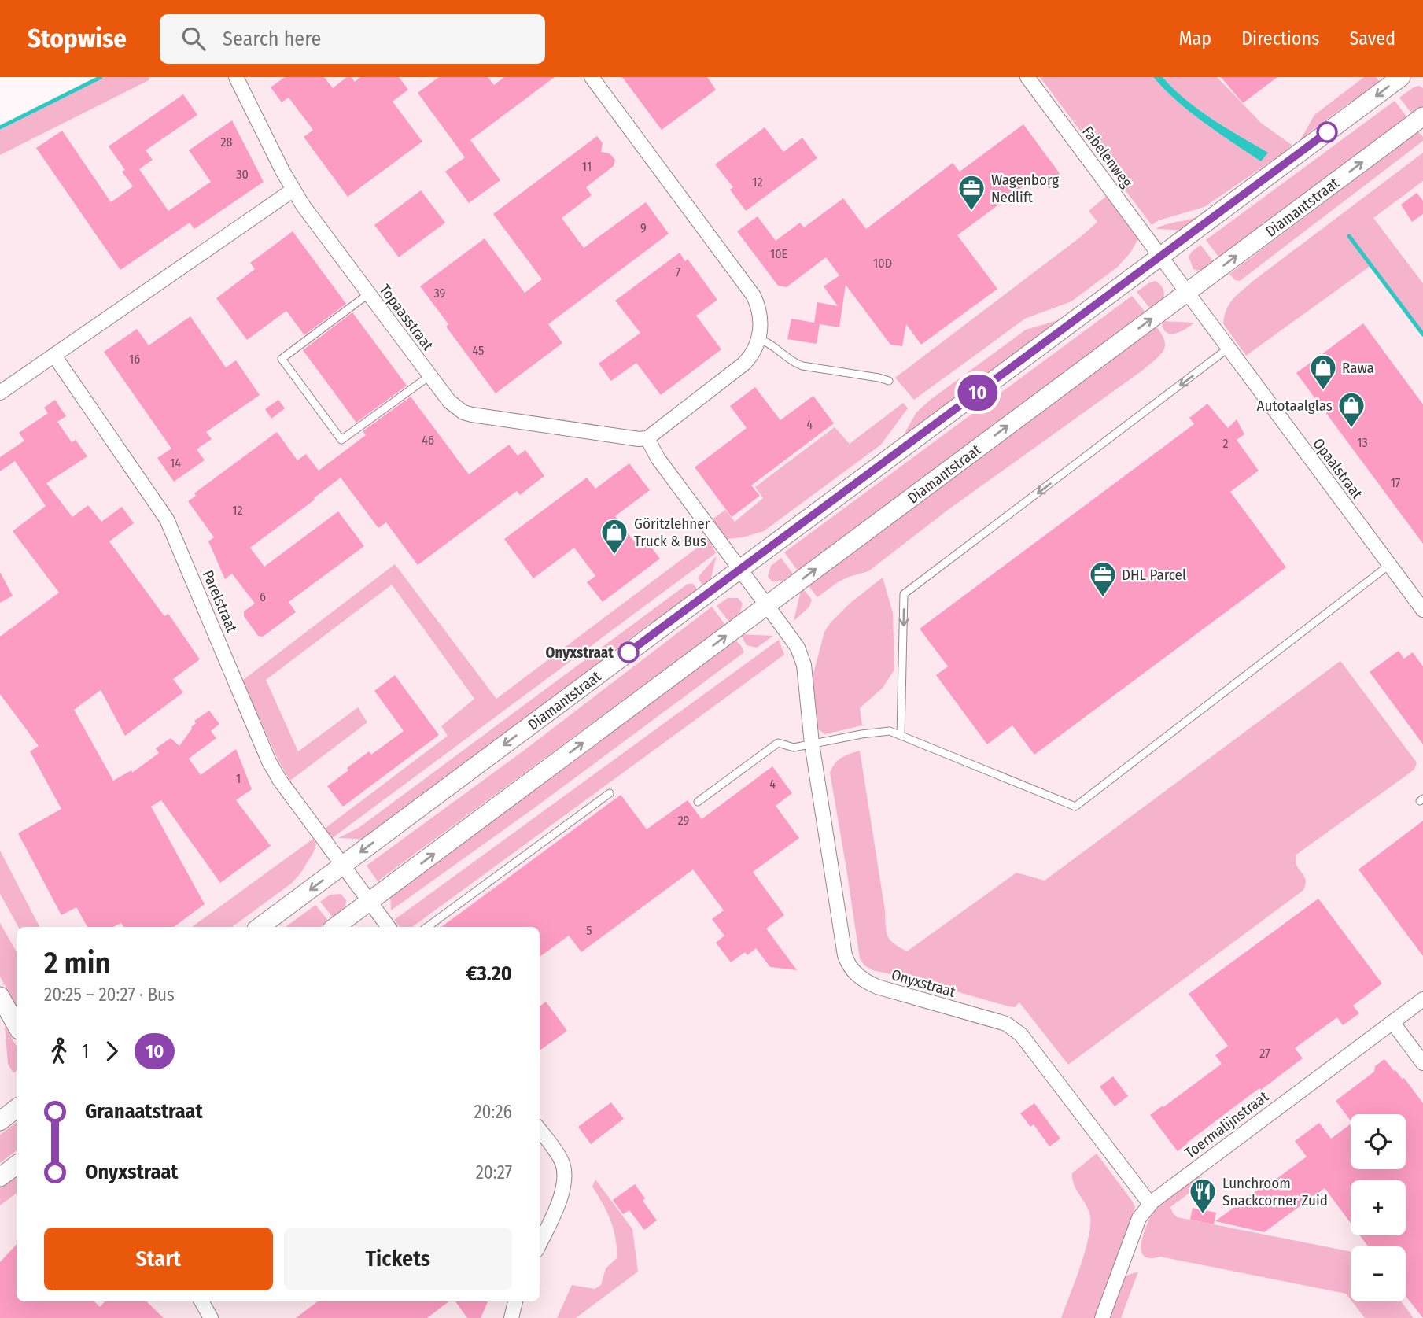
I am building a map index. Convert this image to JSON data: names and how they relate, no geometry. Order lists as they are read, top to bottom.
{
  "streets": {
    "main road": ["Diamantstraat"],
    "street": [
      "Fabelenweg",
      "Topaasstraat",
      "Opaalstraat",
      "Parelstraat",
      "Onyxstraat",
      "Toermalijnstraat"
    ]
  },
  "crossings": [
    ["Fabelenweg", "Diamantstraat"],
    ["Fabelenweg", "Opaalstraat"],
    ["Diamantstraat", "Opaalstraat"],
    ["Diamantstraat", "Parelstraat"],
    ["Diamantstraat", "Onyxstraat"],
    ["Onyxstraat", "Toermalijnstraat"]
  ],
  "places": {
    "office": ["Wagenborg Nedlift", "DHL Parcel"],
    "shop": ["Rawa", "Autotaalglas", "Göritzlehner Truck & Bus"],
    "other": ["Onyxstraat"],
    "restaurant": ["Lunchroom Snackcorner Zuid"]
  },
  "lines": ["bus line 10"],
  "house_numbers": [
    "28",
    "11",
    "30",
    "12",
    "9",
    "10E",
    "10D",
    "7",
    "39",
    "45",
    "16",
    "4",
    "46",
    "13",
    "2",
    "14",
    "17",
    "12",
    "6",
    "1",
    "4",
    "29",
    "5",
    "27"
  ],
  "page": {
    "header": "Stopwise",
    "search": "Search here",
    "nav": ["Map", "Directions", "Saved"],
    "on_map": "10",
    "heading": ["2 min", "20:25 – 20:27 · Bus", "€3.20"],
    "legs": ["1", "10"],
    "list": [
      {
        "name": "Granaatstraat",
        "value": "20:26"
      },
      {
        "name": "Onyxstraat",
        "value": "20:27"
      }
    ],
    "map_buttons": ["+", "−"],
    "buttons": ["Start", "Tickets"]
  }
}
